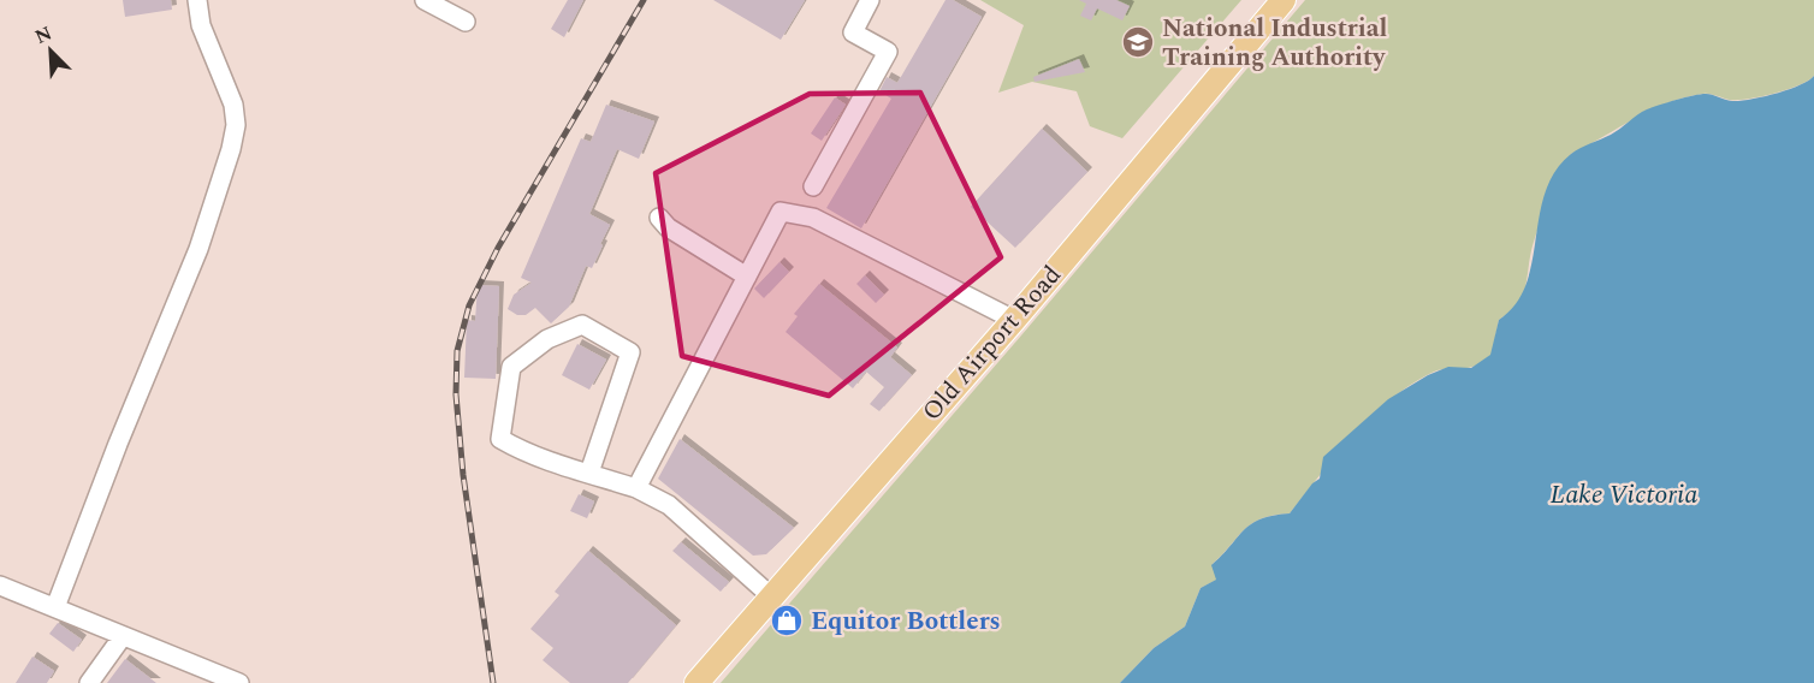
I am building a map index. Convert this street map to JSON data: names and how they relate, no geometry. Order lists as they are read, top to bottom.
{
  "streets": {
    "main road": ["Old Airport Road"]
  },
  "water": ["Lake Victoria"],
  "places": {
    "school or university": ["National Industrial Training Authority"],
    "shop": ["Equitor Bottlers"]
  },
  "north": "top left"
}
